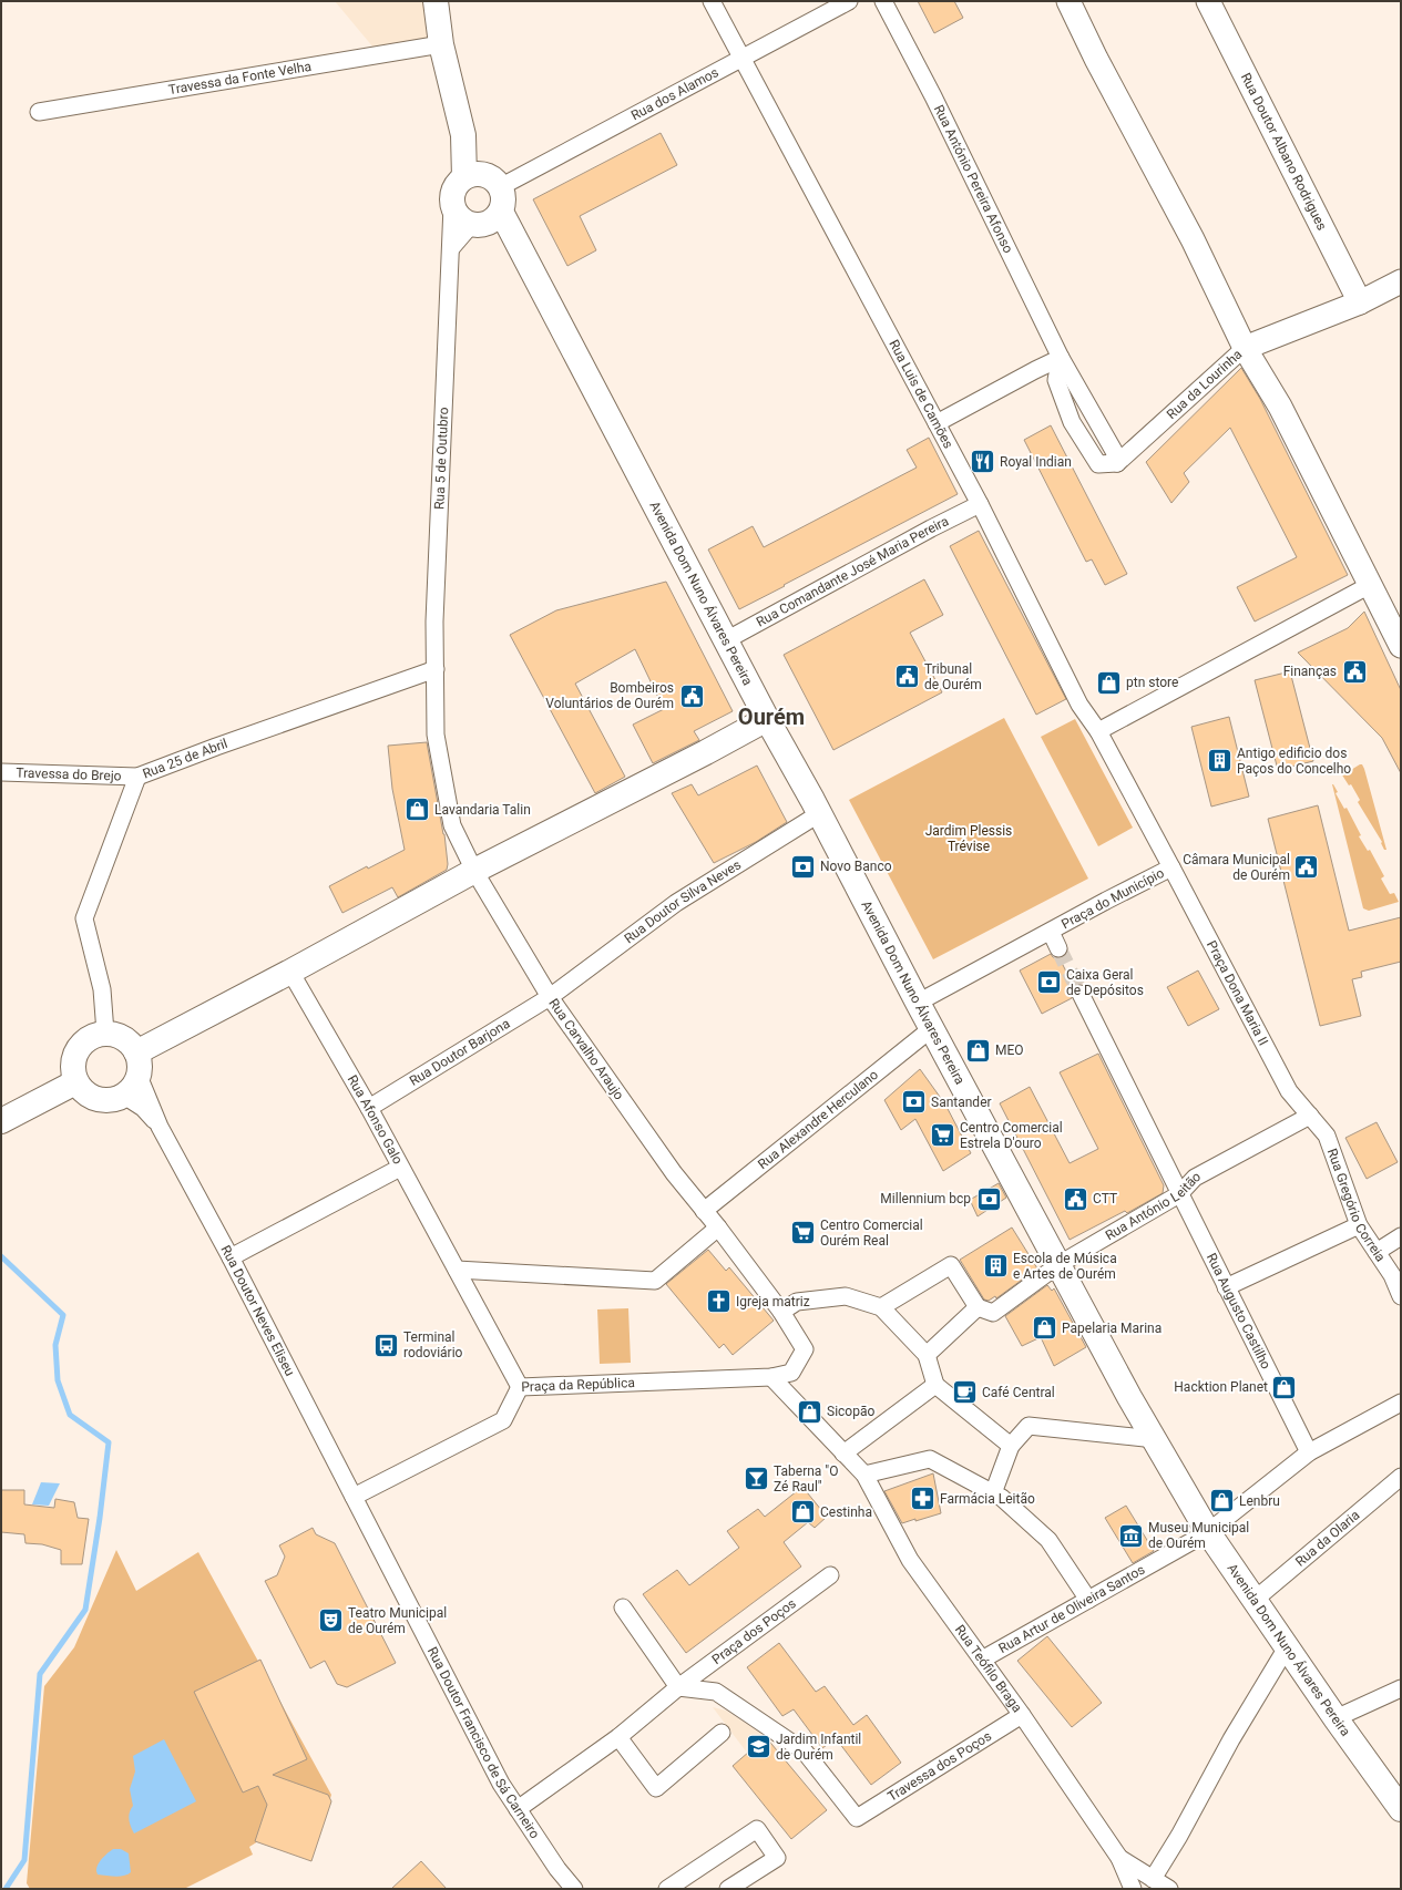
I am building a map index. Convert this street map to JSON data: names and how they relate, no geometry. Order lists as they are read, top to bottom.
{
  "streets": {
    "main road": ["Avenida Dom Nuno Álvares Pereira"],
    "street": [
      "Travessa da Fonte Velha",
      "Rua dos Alamos",
      "Rua Doutor Albano Rodrigues",
      "Rua António Pereira Afonso",
      "Rua da Lourinha",
      "Rua Luis de Camões",
      "Rua 5 de Outubro",
      "Rua Comandante José Maria Pereira",
      "Rua 25 de Abril",
      "Travessa do Brejo",
      "Praça do Município",
      "Rua Doutor Silva Neves",
      "Praça Dona Maria II",
      "Rua Carvalho Araujo",
      "Rua Doutor Barjona",
      "Rua Afonso Galo",
      "Rua Alexandre Herculano",
      "Rua Gregório Correia",
      "Rua António Leitão",
      "Rua Doutor Neves Eliseu",
      "Rua Augusto Castilho",
      "Praça da República",
      "Rua da Olaria",
      "Rua Artur de Oliveira Santos",
      "Praça dos Poços",
      "Rua Teófilo Braga",
      "Rua Doutor Francisco de Sá Carneiro",
      "Travessa dos Poços"
    ]
  },
  "crossings": [
    ["Rua dos Alamos", "Rua Luis de Camões"],
    ["Rua dos Alamos", "Rua 5 de Outubro"],
    ["Rua dos Alamos", "Avenida Dom Nuno Álvares Pereira"],
    ["Rua Doutor Albano Rodrigues", "Rua da Lourinha"],
    ["Rua António Pereira Afonso", "Rua da Lourinha"],
    ["Rua Luis de Camões", "Rua Comandante José Maria Pereira"],
    ["Rua Luis de Camões", "Praça do Município"],
    ["Rua 5 de Outubro", "Avenida Dom Nuno Álvares Pereira"],
    ["Rua 5 de Outubro", "Rua 25 de Abril"],
    ["Rua 5 de Outubro", "Rua Carvalho Araujo"],
    ["Rua Comandante José Maria Pereira", "Avenida Dom Nuno Álvares Pereira"],
    ["Avenida Dom Nuno Álvares Pereira", "Praça do Município"],
    ["Avenida Dom Nuno Álvares Pereira", "Rua Doutor Silva Neves"],
    ["Avenida Dom Nuno Álvares Pereira", "Rua Alexandre Herculano"],
    ["Avenida Dom Nuno Álvares Pereira", "Rua António Leitão"],
    ["Avenida Dom Nuno Álvares Pereira", "Rua da Olaria"],
    ["Avenida Dom Nuno Álvares Pereira", "Rua Artur de Oliveira Santos"],
    ["Rua 25 de Abril", "Travessa do Brejo"],
    ["Rua 25 de Abril", "Rua Carvalho Araujo"],
    ["Rua 25 de Abril", "Rua Doutor Neves Eliseu"],
    ["Praça do Município", "Praça Dona Maria II"],
    ["Rua Doutor Silva Neves", "Rua Carvalho Araujo"],
    ["Rua Doutor Silva Neves", "Rua Doutor Barjona"],
    ["Praça Dona Maria II", "Rua Gregório Correia"],
    ["Praça Dona Maria II", "Rua António Leitão"],
    ["Rua Carvalho Araujo", "Rua Doutor Barjona"],
    ["Rua Carvalho Araujo", "Rua Alexandre Herculano"],
    ["Rua Carvalho Araujo", "Praça da República"],
    ["Rua Carvalho Araujo", "Rua Teófilo Braga"],
    ["Rua Doutor Barjona", "Rua Afonso Galo"],
    ["Rua Afonso Galo", "Praça da República"],
    ["Rua Gregório Correia", "Rua António Leitão"],
    ["Rua António Leitão", "Rua Augusto Castilho"],
    ["Rua Doutor Neves Eliseu", "Rua Doutor Francisco de Sá Carneiro"],
    ["Rua Augusto Castilho", "Rua Artur de Oliveira Santos"],
    ["Praça da República", "Rua Teófilo Braga"],
    ["Rua Artur de Oliveira Santos", "Rua Teófilo Braga"],
    ["Praça dos Poços", "Rua Doutor Francisco de Sá Carneiro"],
    ["Praça dos Poços", "Travessa dos Poços"],
    ["Rua Teófilo Braga", "Travessa dos Poços"]
  ],
  "districts": ["Ourém"],
  "parks": ["Jardim Plessis Trévise"],
  "places": {
    "restaurant": ["Royal Indian"],
    "public building": [
      "Finanças",
      "Tribunal de Ourém",
      "Bombeiros Voluntários de Ourém",
      "Câmara Municipal de Ourém",
      "CTT"
    ],
    "shop": [
      "ptn store",
      "Lavandaria Talin",
      "MEO",
      "Papelaria Marina",
      "Hacktion Planet",
      "Sicopāo",
      "Lenbru",
      "Cestinha"
    ],
    "building": ["Antigo edificio dos Paços do Concelho", "Escola de Música e Artes de Ourém"],
    "bank": [
      "Novo Banco",
      "Caixa Geral de Depósitos",
      "Santander",
      "Millennium bcp"
    ],
    "supermarket": ["Centro Comercial Estrela D'ouro", "Centro Comercial Ourém Real"],
    "church": ["Igreja matriz"],
    "bus stop": ["Terminal rodoviário"],
    "cafe": ["Café Central"],
    "bar": ["Taberna \"O Zé Raul\""],
    "pharmacy": ["Farmácia Leitão"],
    "museum": ["Museu Municipal de Ourém"],
    "theatre": ["Teatro Municipal de Ourém"],
    "school or university": ["Jardim Infantil de Ourém"]
  }
}
